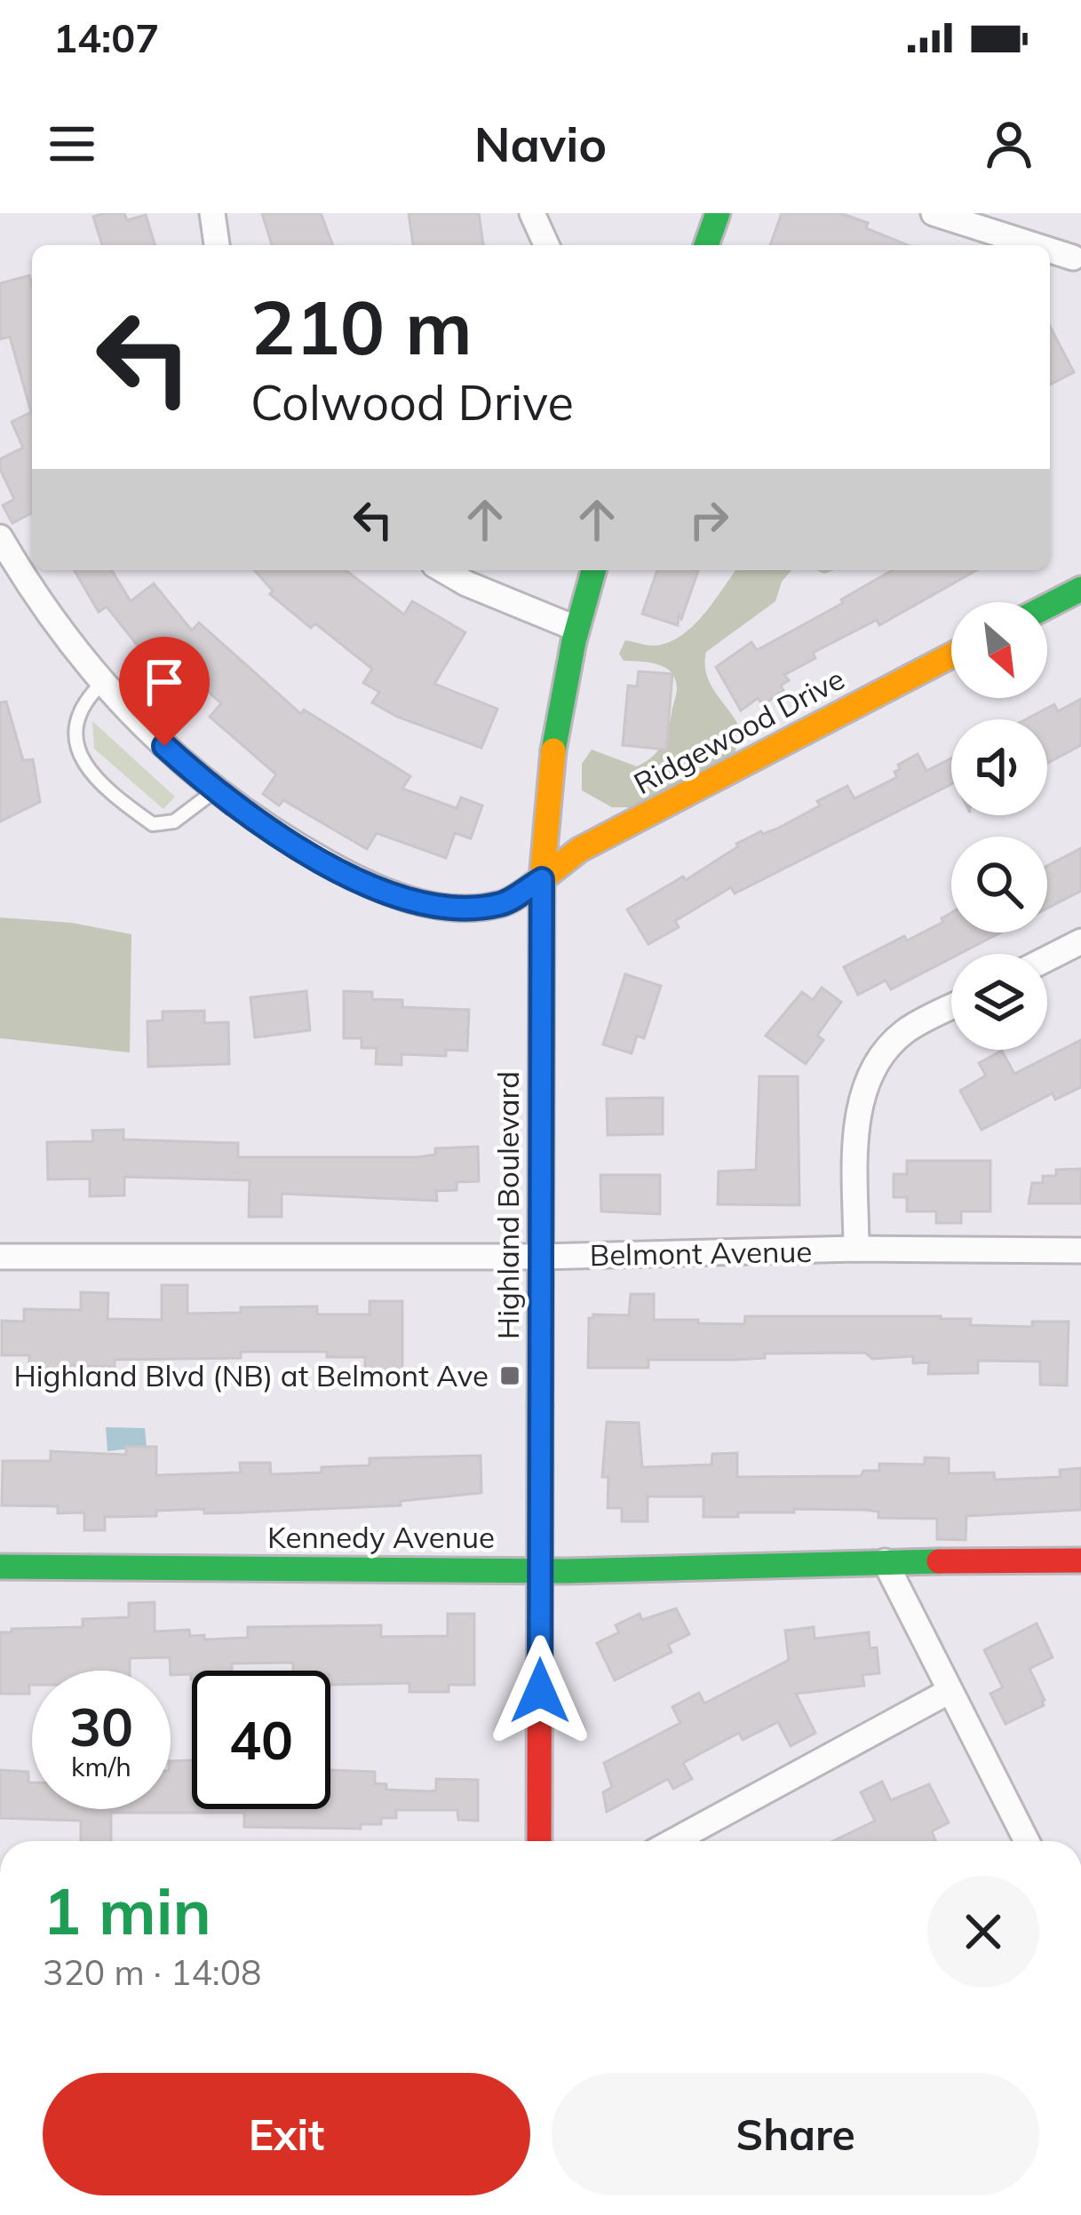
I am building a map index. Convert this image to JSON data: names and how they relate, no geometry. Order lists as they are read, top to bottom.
{
  "streets": {
    "street": [
      "Ridgewood Drive",
      "Highland Boulevard",
      "Belmont Avenue",
      "Kennedy Avenue"
    ]
  },
  "crossings": [
    ["Ridgewood Drive", "Highland Boulevard"],
    ["Highland Boulevard", "Belmont Avenue"],
    ["Highland Boulevard", "Kennedy Avenue"]
  ],
  "places": {
    "transit": ["Highland Blvd (NB) at Belmont Ave"]
  },
  "north": "bottom right",
  "page": {
    "status": "14:07",
    "header": "Navio",
    "turn": ["210 m", "Colwood Drive"],
    "speed": "30 km/h",
    "limit": "40",
    "heading": ["1 min", "320 m · 14:08"],
    "buttons": ["Exit", "Share"]
  }
}
